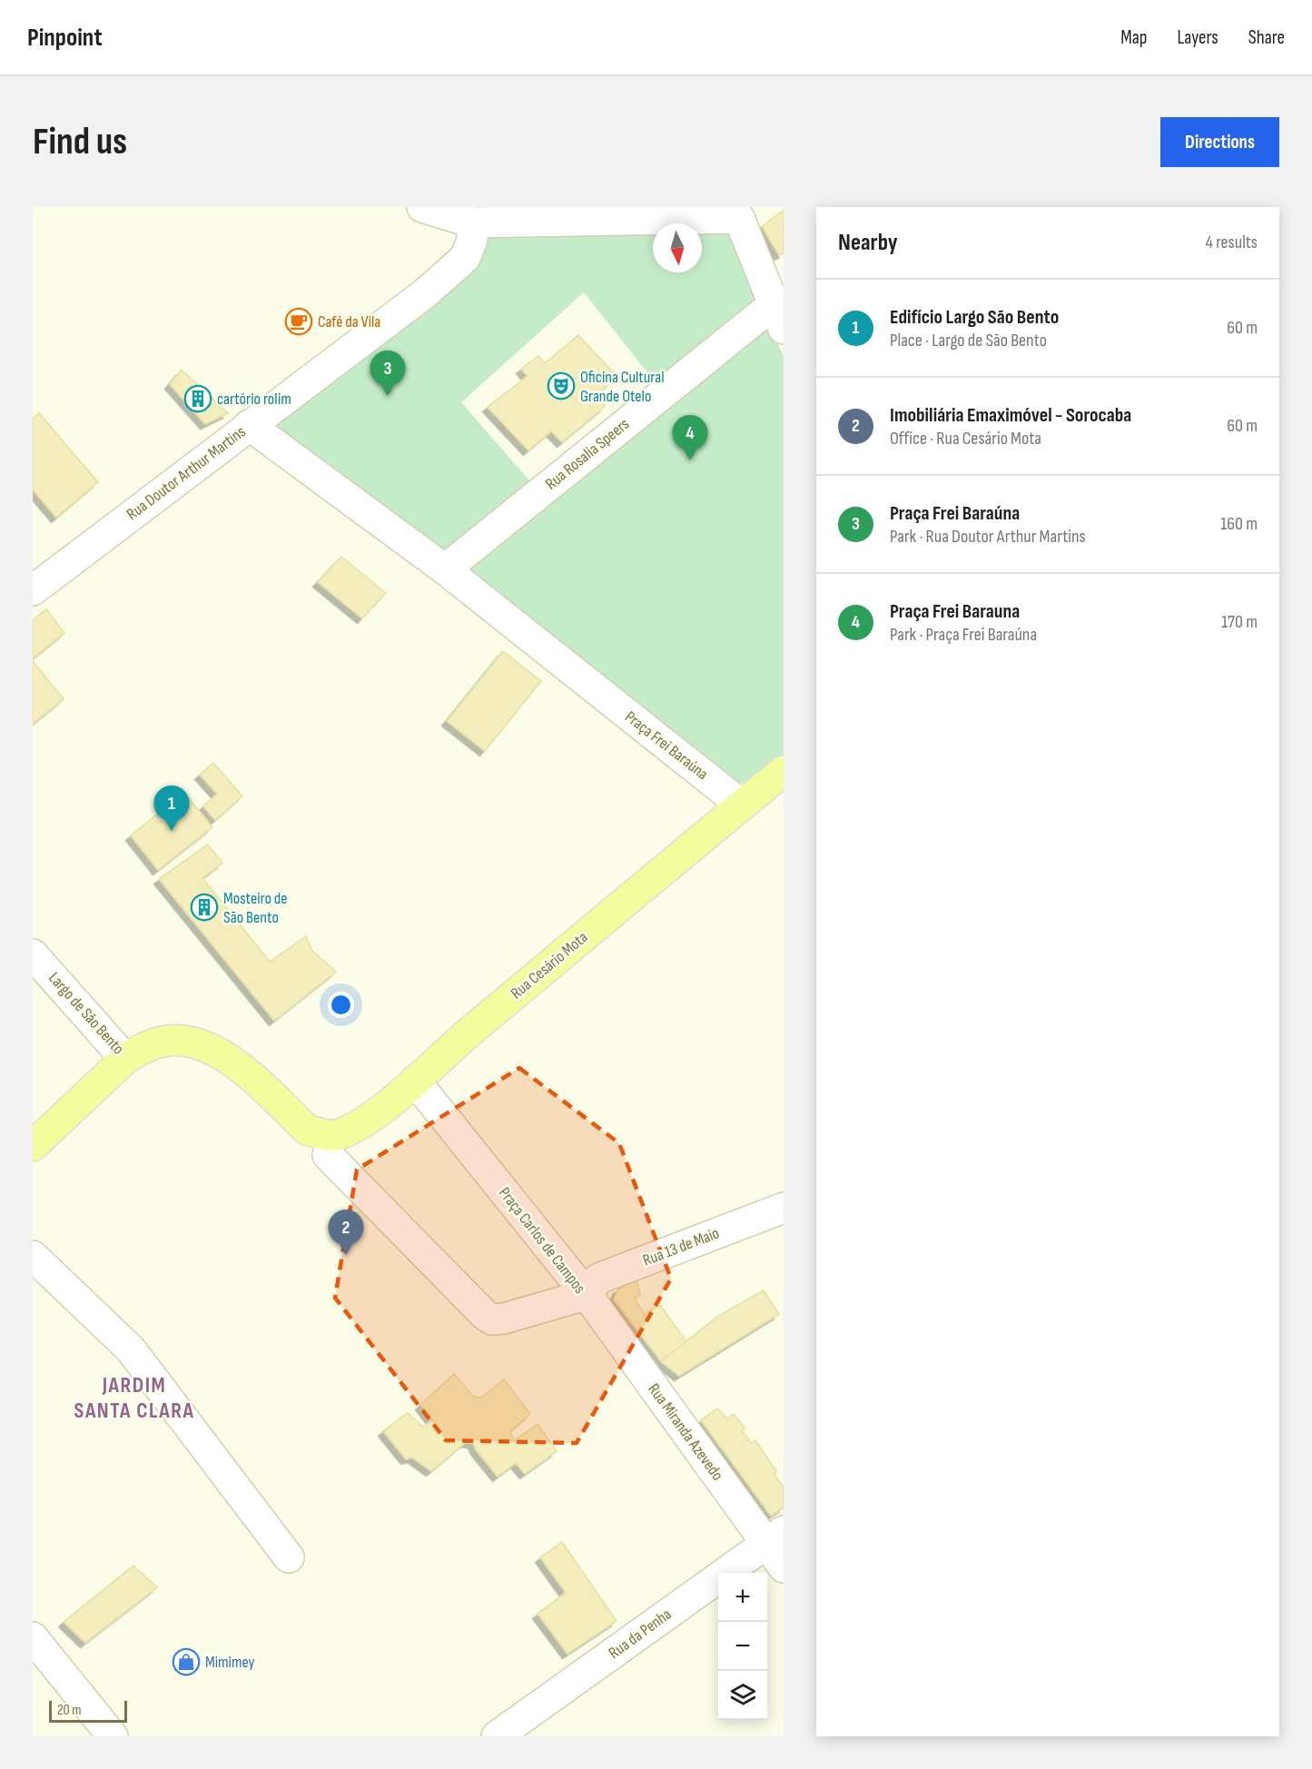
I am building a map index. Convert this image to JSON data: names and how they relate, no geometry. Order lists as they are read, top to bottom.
{
  "streets": {
    "main road": ["Rua Cesário Mota", "Largo de São Bento"],
    "street": [
      "Rua Rosalia Speers",
      "Rua Doutor Arthur Martins",
      "Praça Frei Baraúna",
      "Praça Carlos de Campos",
      "Rua 13 de Maio",
      "Rua Miranda Azevedo",
      "Rua da Penha"
    ]
  },
  "crossings": [
    ["Rua Rosalia Speers", "Praça Frei Baraúna"],
    ["Rua Doutor Arthur Martins", "Praça Frei Baraúna"],
    ["Praça Frei Baraúna", "Rua Cesário Mota"],
    ["Rua Cesário Mota", "Largo de São Bento"],
    ["Rua Cesário Mota", "Praça Carlos de Campos"],
    ["Largo de São Bento", "Praça Carlos de Campos"],
    ["Praça Carlos de Campos", "Rua 13 de Maio"],
    ["Praça Carlos de Campos", "Rua Miranda Azevedo"],
    ["Rua 13 de Maio", "Rua Miranda Azevedo"],
    ["Rua Miranda Azevedo", "Rua da Penha"]
  ],
  "districts": ["JARDIM SANTA CLARA"],
  "places": {
    "cafe": ["Café da Vila"],
    "theatre": ["Oficina Cultural Grande Otelo"],
    "building": ["cartório rolim", "Mosteiro de São Bento"],
    "shop": ["Mimimey"]
  },
  "scale_bar": "20 m",
  "north": "bottom",
  "page": {
    "header": "Pinpoint",
    "nav": ["Map", "Layers", "Share"],
    "buttons": "Directions",
    "title": "Find us",
    "heading": ["Nearby", "4 results"],
    "list": [
      {
        "mark": "1",
        "name": "Edifício Largo São Bento",
        "note": "Place · Largo de São Bento",
        "value": "60 m"
      },
      {
        "mark": "2",
        "name": "Imobiliária Emaximóvel - Sorocaba",
        "note": "Office · Rua Cesário Mota",
        "value": "60 m"
      },
      {
        "mark": "3",
        "name": "Praça Frei Baraúna",
        "note": "Park · Rua Doutor Arthur Martins",
        "value": "160 m"
      },
      {
        "mark": "4",
        "name": "Praça Frei Barauna",
        "note": "Park · Praça Frei Baraúna",
        "value": "170 m"
      }
    ],
    "pins": [
      "3",
      "4",
      "1",
      "2"
    ],
    "map_buttons": ["+", "−"],
    "scale": "20 m"
  }
}
